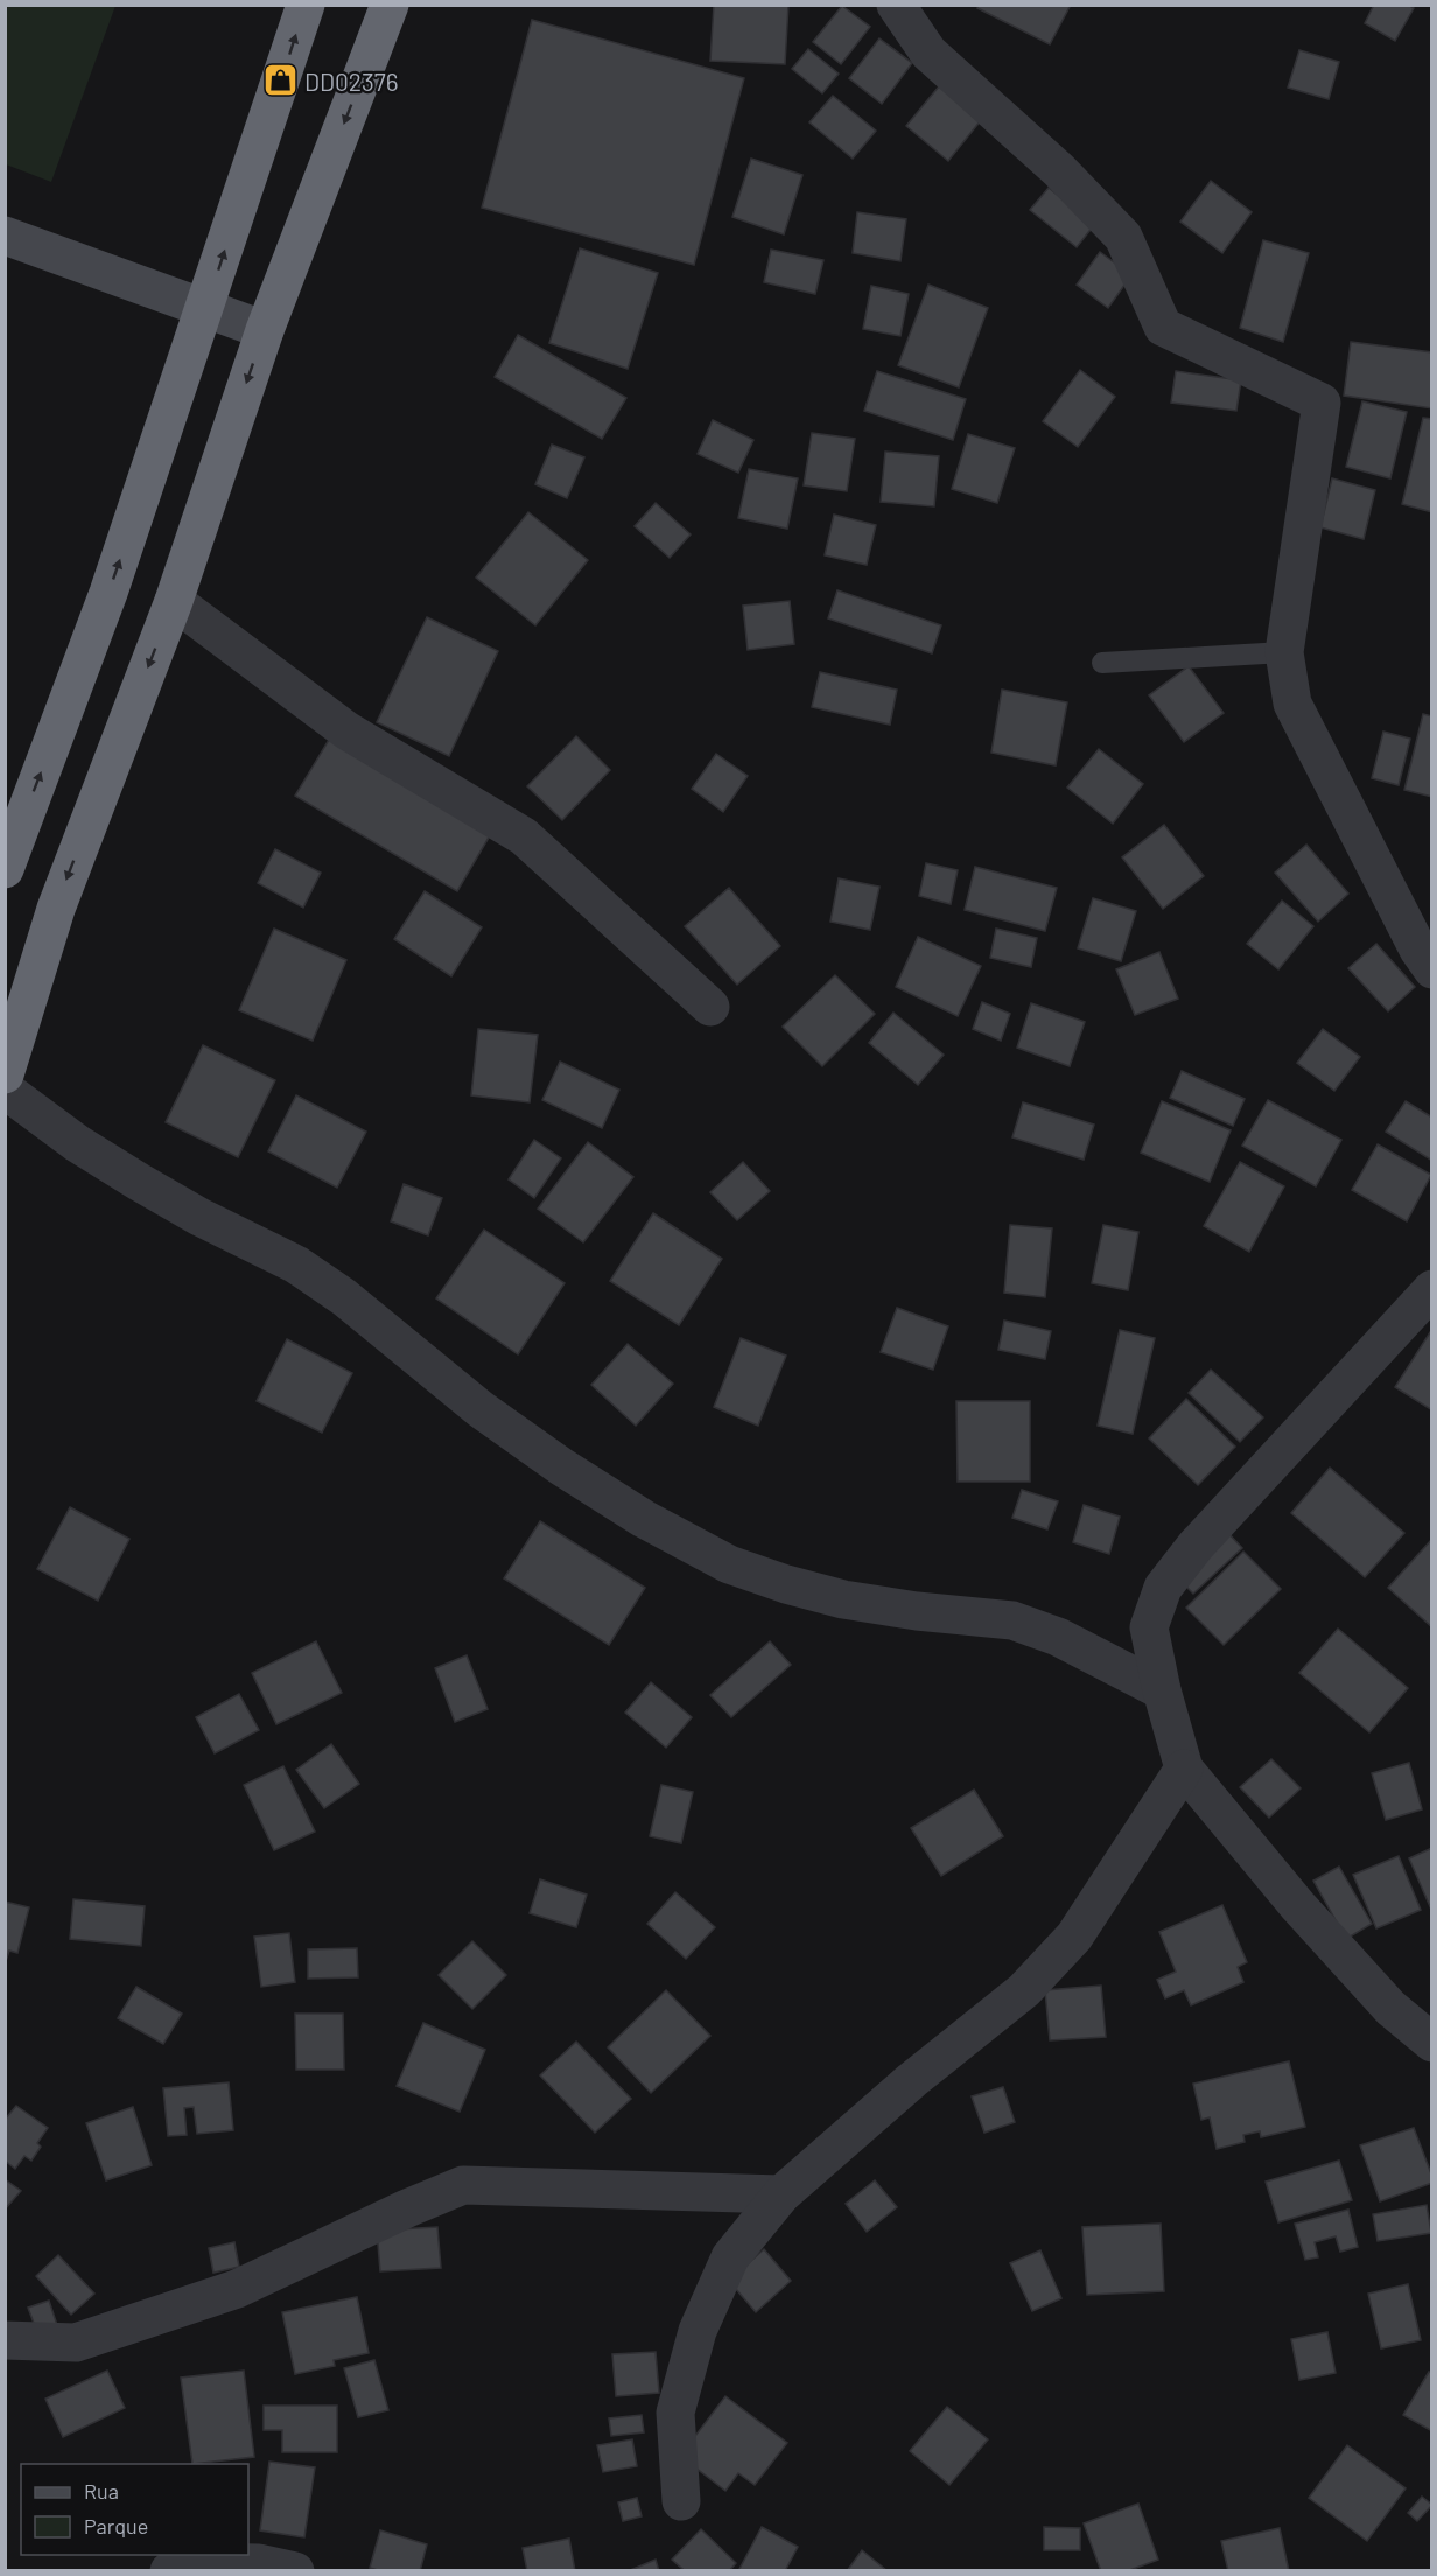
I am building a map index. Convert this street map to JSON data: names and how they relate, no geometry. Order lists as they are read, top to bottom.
{
  "places": {
    "shop": ["DD02376"]
  },
  "legend": ["Rua", "Parque"]
}
